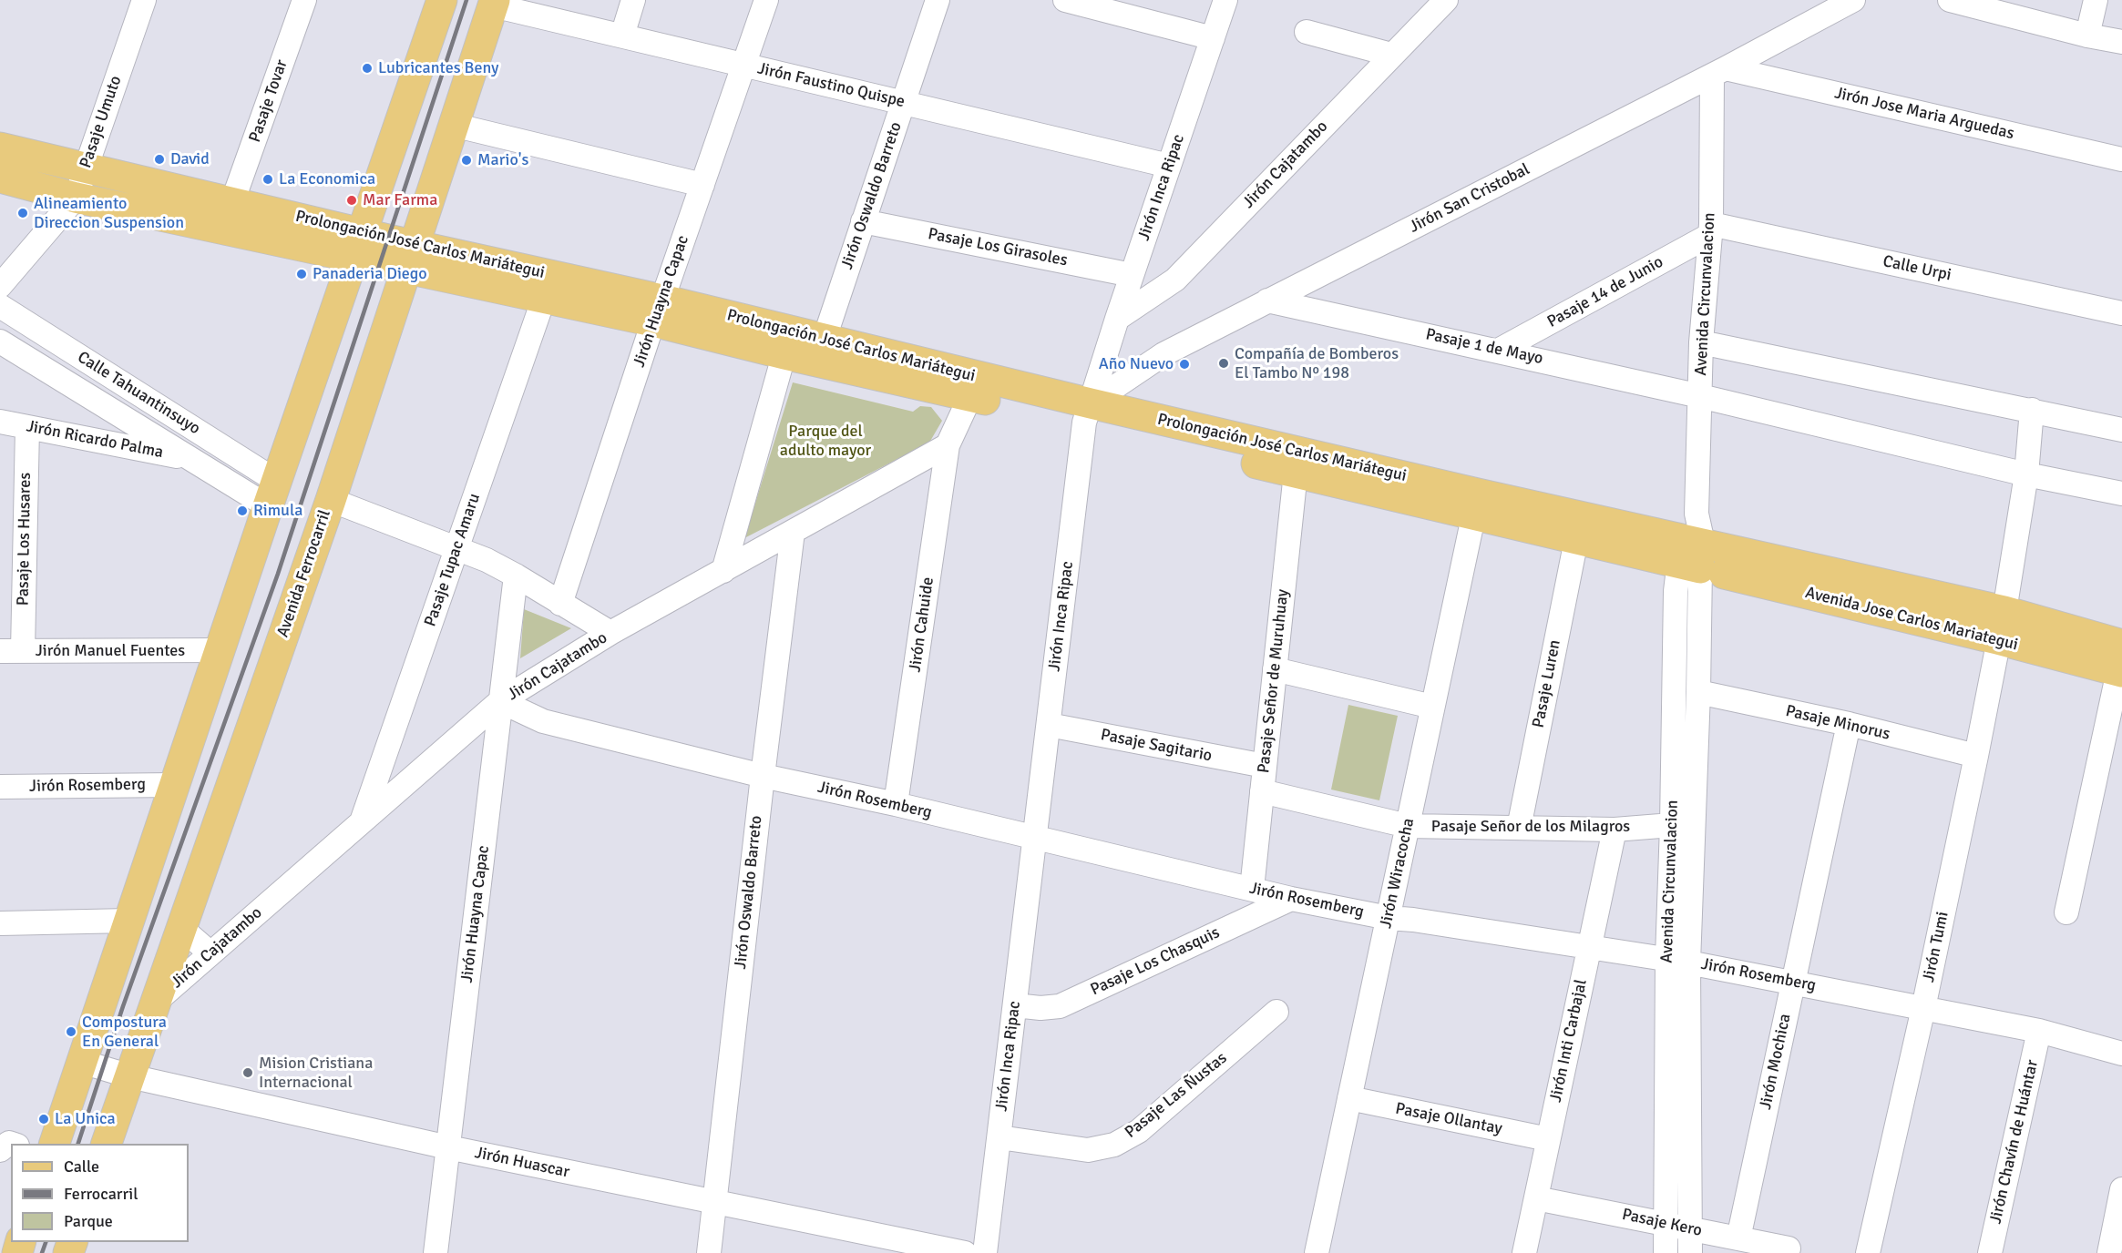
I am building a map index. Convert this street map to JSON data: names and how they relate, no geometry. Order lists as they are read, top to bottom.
{
  "streets": {
    "main road": ["Prolongación José Carlos Mariátegui", "Avenida Ferrocarril", "Avenida Jose Carlos Mariategui"],
    "street": [
      "Jirón Faustino Quispe",
      "Pasaje Tovar",
      "Jirón Jose Maria Arguedas",
      "Pasaje Umuto",
      "Jirón Cajatambo",
      "Jirón Inca Ripac",
      "Jirón Oswaldo Barreto",
      "Jirón San Cristobal",
      "Pasaje Los Girasoles",
      "Calle Urpi",
      "Pasaje 14 de Junio",
      "Avenida Circunvalacion",
      "Jirón Huayna Capac",
      "Pasaje 1 de Mayo",
      "Calle Tahuantinsuyo",
      "Jirón Ricardo Palma",
      "Pasaje Los Husares",
      "Pasaje Tupac Amaru",
      "Jirón Cahuide",
      "Jirón Manuel Fuentes",
      "Pasaje Señor de Muruhuay",
      "Pasaje Luren",
      "Pasaje Minorus",
      "Pasaje Sagitario",
      "Jirón Rosemberg",
      "Pasaje Señor de los Milagros",
      "Jirón Wiracocha",
      "Jirón Tumi",
      "Pasaje Los Chasquis",
      "Jirón Inti Carbajal",
      "Jirón Mochica",
      "Pasaje Las Ñustas",
      "Pasaje Ollantay",
      "Jirón Chavín de Huántar",
      "Jirón Huascar",
      "Pasaje Kero"
    ]
  },
  "crossings": [
    ["Jirón Faustino Quispe", "Jirón Inca Ripac"],
    ["Jirón Faustino Quispe", "Jirón Oswaldo Barreto"],
    ["Jirón Faustino Quispe", "Jirón Huayna Capac"],
    ["Jirón Faustino Quispe", "Avenida Ferrocarril"],
    ["Pasaje Tovar", "Prolongación José Carlos Mariátegui"],
    ["Jirón Jose Maria Arguedas", "Jirón San Cristobal"],
    ["Jirón Jose Maria Arguedas", "Avenida Circunvalacion"],
    ["Pasaje Umuto", "Prolongación José Carlos Mariátegui"],
    ["Jirón Cajatambo", "Jirón Inca Ripac"],
    ["Jirón Cajatambo", "Jirón Oswaldo Barreto"],
    ["Jirón Cajatambo", "Jirón Huayna Capac"],
    ["Jirón Cajatambo", "Pasaje Tupac Amaru"],
    ["Jirón Cajatambo", "Avenida Ferrocarril"],
    ["Jirón Cajatambo", "Jirón Cahuide"],
    ["Jirón Cajatambo", "Jirón Rosemberg"],
    ["Jirón Inca Ripac", "Jirón San Cristobal"],
    ["Jirón Inca Ripac", "Prolongación José Carlos Mariátegui"],
    ["Jirón Inca Ripac", "Pasaje Los Girasoles"],
    ["Jirón Inca Ripac", "Pasaje Sagitario"],
    ["Jirón Inca Ripac", "Jirón Rosemberg"],
    ["Jirón Inca Ripac", "Pasaje Los Chasquis"],
    ["Jirón Inca Ripac", "Pasaje Las Ñustas"],
    ["Jirón Oswaldo Barreto", "Prolongación José Carlos Mariátegui"],
    ["Jirón Oswaldo Barreto", "Pasaje Los Girasoles"],
    ["Jirón Oswaldo Barreto", "Jirón Rosemberg"],
    ["Jirón Oswaldo Barreto", "Jirón Huascar"],
    ["Jirón San Cristobal", "Prolongación José Carlos Mariátegui"],
    ["Jirón San Cristobal", "Avenida Circunvalacion"],
    ["Jirón San Cristobal", "Pasaje 1 de Mayo"],
    ["Prolongación José Carlos Mariátegui", "Avenida Circunvalacion"],
    ["Prolongación José Carlos Mariátegui", "Jirón Huayna Capac"],
    ["Prolongación José Carlos Mariátegui", "Pasaje Tupac Amaru"],
    ["Prolongación José Carlos Mariátegui", "Avenida Ferrocarril"],
    ["Prolongación José Carlos Mariátegui", "Avenida Jose Carlos Mariategui"],
    ["Prolongación José Carlos Mariátegui", "Pasaje Señor de Muruhuay"],
    ["Prolongación José Carlos Mariátegui", "Pasaje Luren"],
    ["Prolongación José Carlos Mariátegui", "Jirón Wiracocha"],
    ["Calle Urpi", "Pasaje 14 de Junio"],
    ["Calle Urpi", "Avenida Circunvalacion"],
    ["Pasaje 14 de Junio", "Avenida Circunvalacion"],
    ["Pasaje 14 de Junio", "Pasaje 1 de Mayo"],
    ["Avenida Circunvalacion", "Pasaje 1 de Mayo"],
    ["Avenida Circunvalacion", "Avenida Jose Carlos Mariategui"],
    ["Avenida Circunvalacion", "Pasaje Minorus"],
    ["Avenida Circunvalacion", "Jirón Rosemberg"],
    ["Avenida Circunvalacion", "Pasaje Señor de los Milagros"],
    ["Avenida Circunvalacion", "Pasaje Kero"],
    ["Jirón Huayna Capac", "Jirón Rosemberg"],
    ["Jirón Huayna Capac", "Jirón Huascar"],
    ["Pasaje 1 de Mayo", "Jirón Tumi"],
    ["Calle Tahuantinsuyo", "Jirón Ricardo Palma"],
    ["Jirón Ricardo Palma", "Pasaje Los Husares"],
    ["Pasaje Los Husares", "Jirón Manuel Fuentes"],
    ["Avenida Ferrocarril", "Jirón Huascar"],
    ["Avenida Jose Carlos Mariategui", "Jirón Tumi"],
    ["Jirón Cahuide", "Jirón Rosemberg"],
    ["Pasaje Señor de Muruhuay", "Pasaje Sagitario"],
    ["Pasaje Señor de Muruhuay", "Jirón Rosemberg"],
    ["Pasaje Señor de Muruhuay", "Pasaje Señor de los Milagros"],
    ["Pasaje Luren", "Pasaje Señor de los Milagros"],
    ["Pasaje Minorus", "Jirón Tumi"],
    ["Pasaje Minorus", "Jirón Mochica"],
    ["Jirón Rosemberg", "Jirón Wiracocha"],
    ["Jirón Rosemberg", "Jirón Tumi"],
    ["Jirón Rosemberg", "Pasaje Los Chasquis"],
    ["Jirón Rosemberg", "Jirón Inti Carbajal"],
    ["Jirón Rosemberg", "Jirón Mochica"],
    ["Jirón Rosemberg", "Jirón Chavín de Huántar"],
    ["Pasaje Señor de los Milagros", "Jirón Wiracocha"],
    ["Pasaje Señor de los Milagros", "Jirón Inti Carbajal"],
    ["Jirón Wiracocha", "Pasaje Ollantay"],
    ["Jirón Inti Carbajal", "Pasaje Ollantay"],
    ["Jirón Inti Carbajal", "Pasaje Kero"],
    ["Jirón Mochica", "Pasaje Kero"]
  ],
  "parks": ["Parque del adulto mayor"],
  "places": [
    "Lubricantes Beny",
    "David",
    "Mario's",
    "La Economica",
    "Mar Farma",
    "Alineamiento Direccion Suspension",
    "Panaderia Diego",
    "Compañía de Bomberos El Tambo Nº 198",
    "Año Nuevo",
    "Rimula",
    "Compostura En General",
    "Mision Cristiana Internacional",
    "La Unica"
  ],
  "legend": ["Calle", "Ferrocarril", "Parque"]
}
